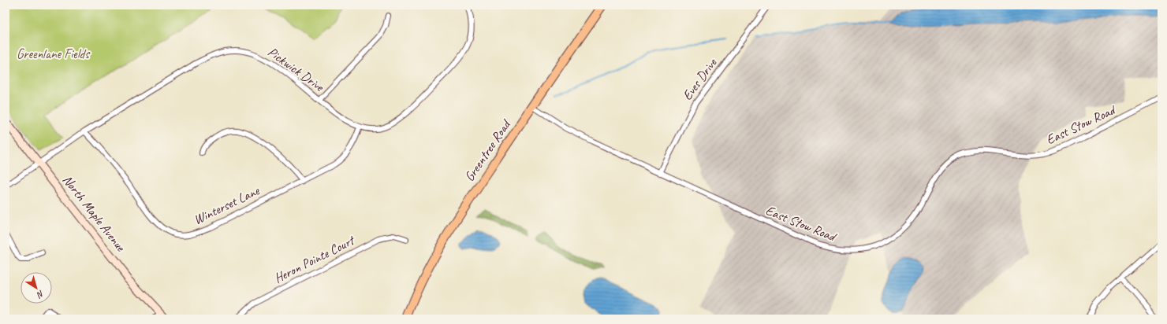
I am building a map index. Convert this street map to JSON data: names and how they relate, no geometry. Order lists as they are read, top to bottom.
{
  "streets": {
    "main road": ["Greentree Road", "North Maple Avenue"],
    "street": [
      "Pickwick Drive",
      "Eves Drive",
      "East Stow Road",
      "Winterset Lane",
      "Heron Pointe Court"
    ]
  },
  "crossings": [
    ["Pickwick Drive", "Winterset Lane"],
    ["Pickwick Drive", "North Maple Avenue"],
    ["Eves Drive", "East Stow Road"],
    ["East Stow Road", "Greentree Road"]
  ],
  "parks": ["Greenlane Fields"],
  "north": "bottom right"
}
